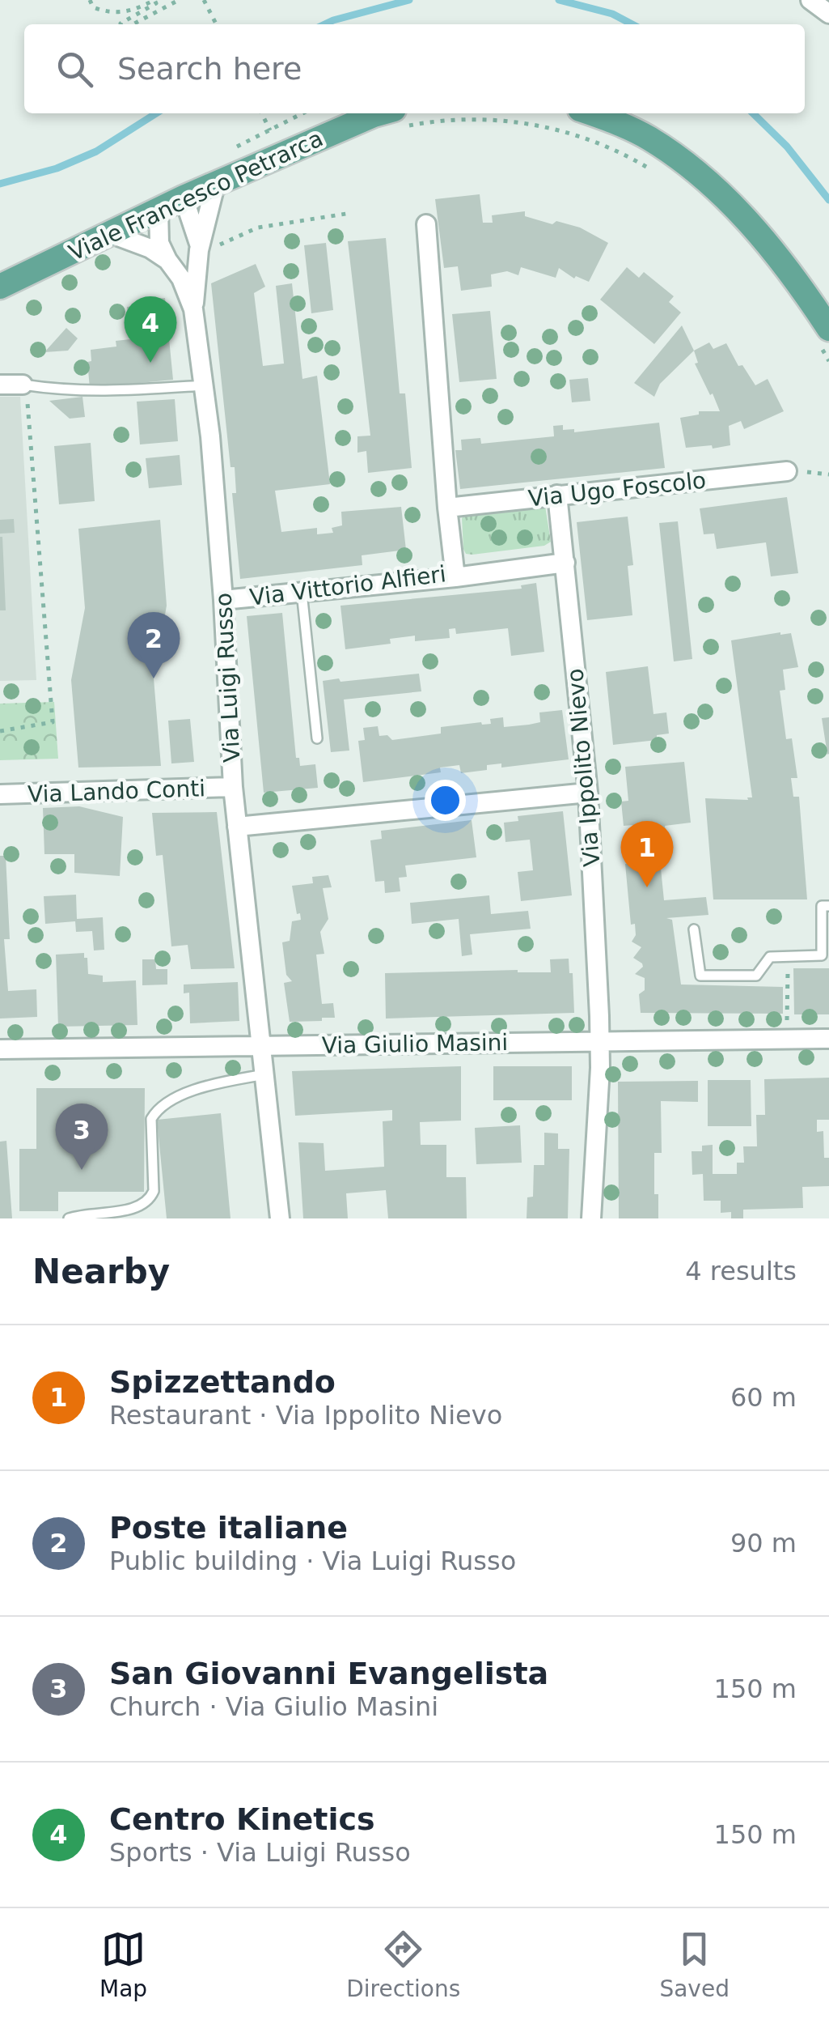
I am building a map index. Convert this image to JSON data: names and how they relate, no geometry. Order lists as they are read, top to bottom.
{
  "streets": {
    "main road": ["Viale Francesco Petrarca"],
    "street": [
      "Via Ugo Foscolo",
      "Via Vittorio Alfieri",
      "Via Luigi Russo",
      "Via Ippolito Nievo",
      "Via Lando Conti",
      "Via Giulio Masini"
    ]
  },
  "crossings": [
    ["Viale Francesco Petrarca", "Via Luigi Russo"],
    ["Via Ugo Foscolo", "Via Vittorio Alfieri"],
    ["Via Ugo Foscolo", "Via Ippolito Nievo"],
    ["Via Vittorio Alfieri", "Via Luigi Russo"],
    ["Via Luigi Russo", "Via Lando Conti"],
    ["Via Luigi Russo", "Via Giulio Masini"],
    ["Via Ippolito Nievo", "Via Giulio Masini"]
  ],
  "page": {
    "search": "Search here",
    "pins": [
      "4",
      "2",
      "1",
      "3"
    ],
    "heading": ["Nearby", "4 results"],
    "list": [
      {
        "mark": "1",
        "name": "Spizzettando",
        "note": "Restaurant · Via Ippolito Nievo",
        "value": "60 m"
      },
      {
        "mark": "2",
        "name": "Poste italiane",
        "note": "Public building · Via Luigi Russo",
        "value": "90 m"
      },
      {
        "mark": "3",
        "name": "San Giovanni Evangelista",
        "note": "Church · Via Giulio Masini",
        "value": "150 m"
      },
      {
        "mark": "4",
        "name": "Centro Kinetics",
        "note": "Sports · Via Luigi Russo",
        "value": "150 m"
      }
    ],
    "nav": ["Map", "Directions", "Saved"]
  }
}
